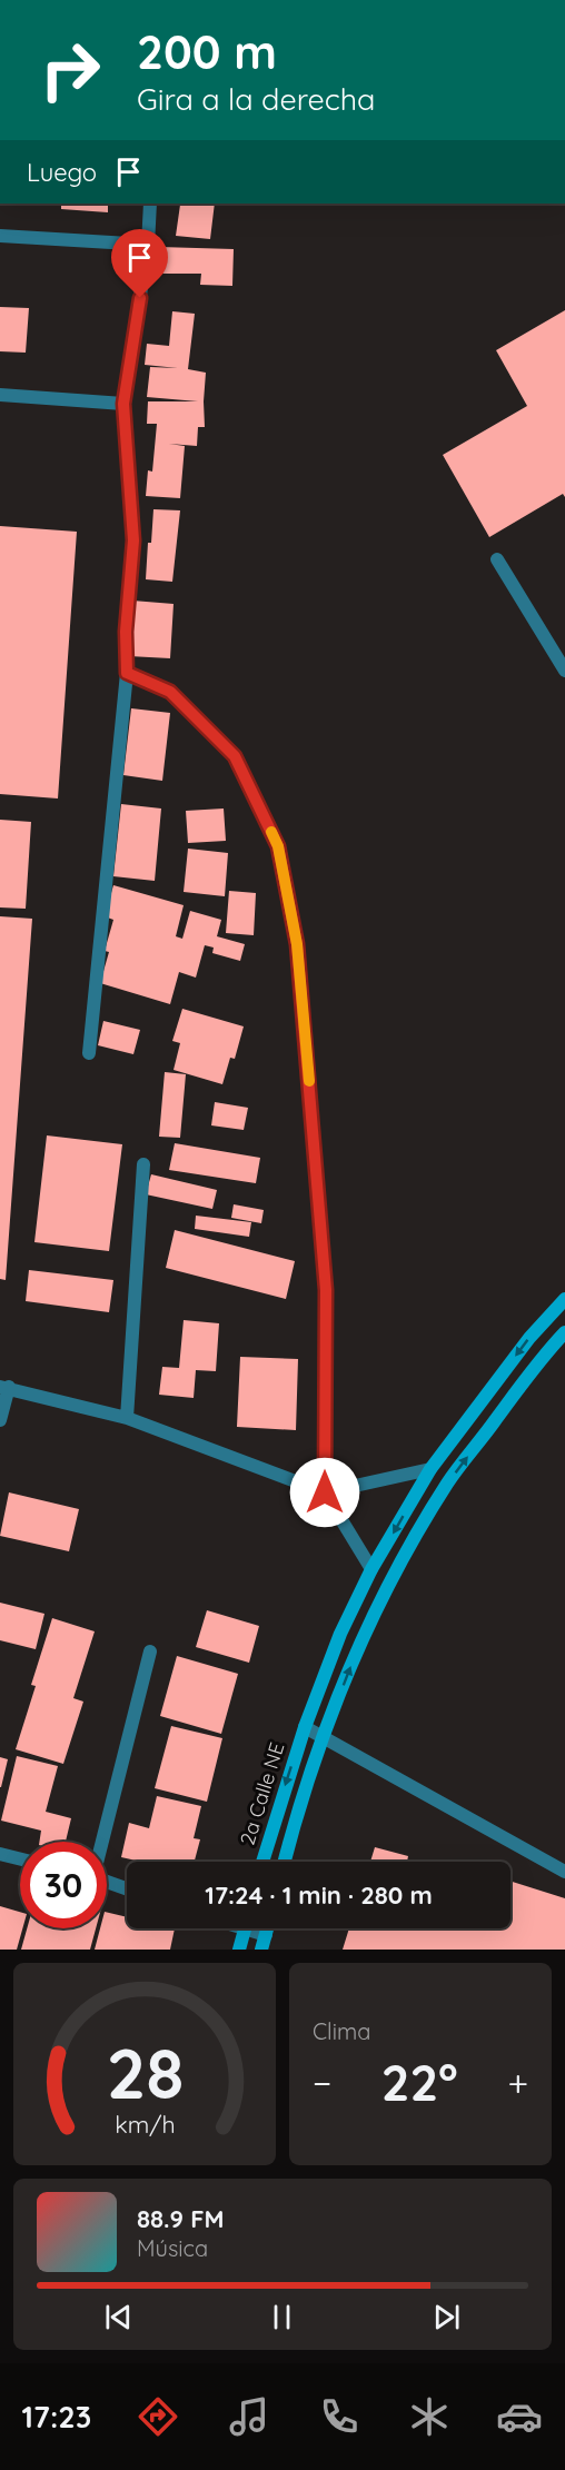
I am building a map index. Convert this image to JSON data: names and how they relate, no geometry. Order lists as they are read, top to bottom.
{
  "streets": {
    "main road": ["2a Calle NE"]
  },
  "page": {
    "turn": ["200 m", "Gira a la derecha"],
    "then": "Luego",
    "limit": "30",
    "trip": "17:24 · 1 min · 280 m",
    "tile": "Clima",
    "heat": ["−", "22°", "+"],
    "song": ["88.9 FM", "Música"],
    "tabs": "17:23",
    "gauge": ["28", "km/h"]
  }
}
